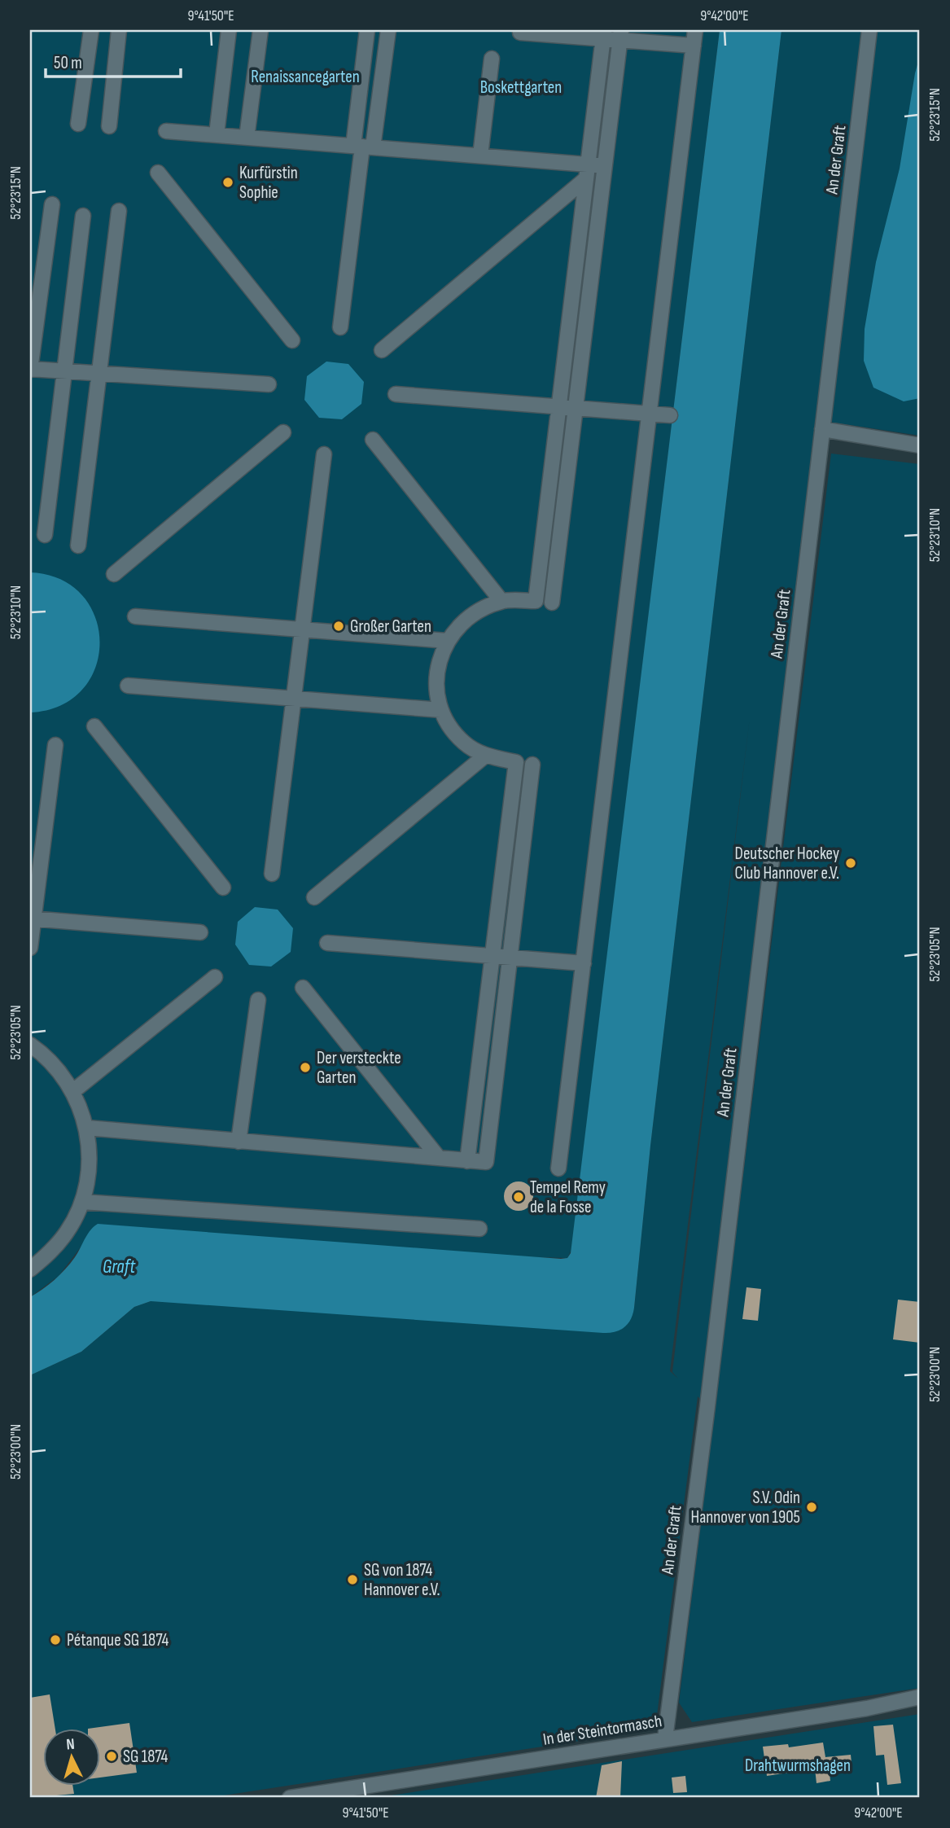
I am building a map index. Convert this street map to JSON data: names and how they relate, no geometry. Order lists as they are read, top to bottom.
{
  "streets": {
    "street": ["An der Graft", "In der Steintormasch"]
  },
  "crossings": [
    ["An der Graft", "In der Steintormasch"]
  ],
  "water": ["Graft"],
  "parks": ["Renaissancegarten", "Boskettgarten", "Drahtwurmshagen"],
  "places": [
    "Kurfürstin Sophie",
    "Großer Garten",
    "Deutscher Hockey Club Hannover e.V.",
    "Der versteckte Garten",
    "Tempel Remy de la Fosse",
    "S.V. Odin Hannover von 1905",
    "SG von 1874 Hannover e.V.",
    "Pétanque SG 1874",
    "SG 1874"
  ],
  "scale_bar": "50 m",
  "north": "top",
  "coordinates": [
    "9°41'50\"E",
    "9°42'00\"E",
    "52°23'15\"N",
    "52°23'10\"N",
    "52°23'05\"N",
    "52°23'00\"N"
  ]
}
